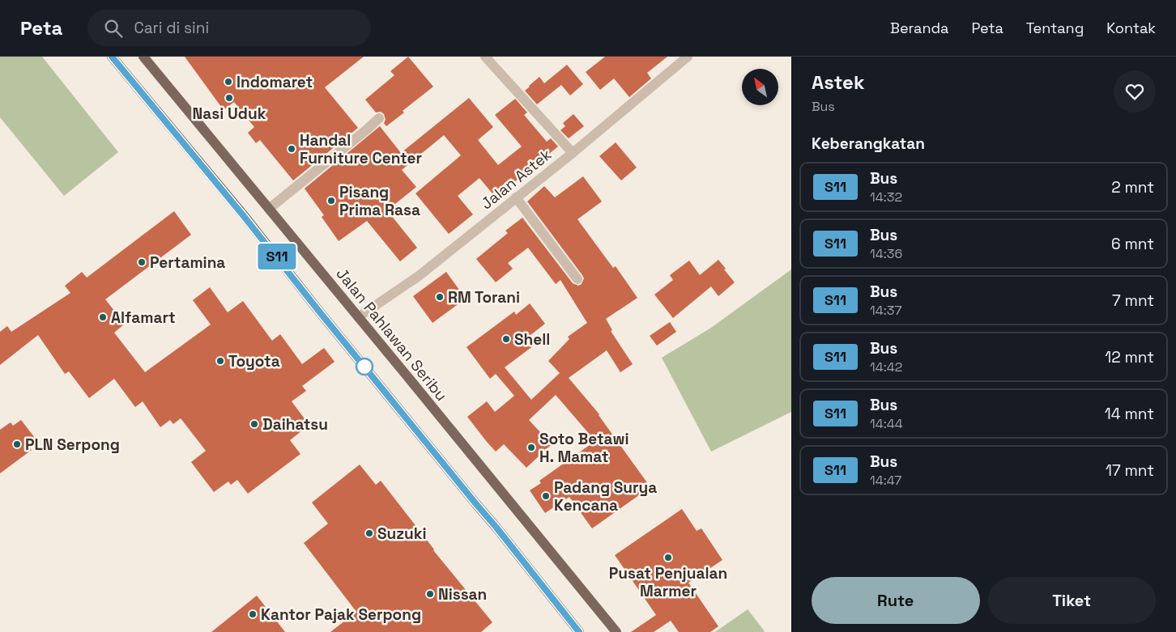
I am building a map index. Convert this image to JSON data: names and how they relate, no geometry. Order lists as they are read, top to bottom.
{
  "streets": {
    "main road": ["Jalan Pahlawan Seribu"],
    "street": ["Jalan Astek"]
  },
  "crossings": [
    ["Jalan Astek", "Jalan Pahlawan Seribu"]
  ],
  "places": [
    "Indomaret",
    "Nasi Uduk",
    "Handal Furniture Center",
    "Pisang Prima Rasa",
    "Pertamina",
    "RM Torani",
    "Alfamart",
    "Shell",
    "Toyota",
    "Daihatsu",
    "PLN Serpong",
    "Soto Betawi H. Mamat",
    "Padang Surya Kencana",
    "Suzuki",
    "Pusat Penjualan Marmer",
    "Nissan",
    "Kantor Pajak Serpong"
  ],
  "lines": ["bus line S11"],
  "north": "top left",
  "page": {
    "header": "Peta",
    "search": "Cari di sini",
    "nav": [
      "Beranda",
      "Peta",
      "Tentang",
      "Kontak"
    ],
    "on_map": "S11",
    "heading": [
      ["Astek", "Bus"],
      "Keberangkatan"
    ],
    "list": [
      {
        "mark": "S11",
        "name": "Bus",
        "note": "14:32",
        "value": "2 mnt"
      },
      {
        "mark": "S11",
        "name": "Bus",
        "note": "14:36",
        "value": "6 mnt"
      },
      {
        "mark": "S11",
        "name": "Bus",
        "note": "14:37",
        "value": "7 mnt"
      },
      {
        "mark": "S11",
        "name": "Bus",
        "note": "14:42",
        "value": "12 mnt"
      },
      {
        "mark": "S11",
        "name": "Bus",
        "note": "14:44",
        "value": "14 mnt"
      },
      {
        "mark": "S11",
        "name": "Bus",
        "note": "14:47",
        "value": "17 mnt"
      }
    ],
    "buttons": ["Rute", "Tiket"]
  }
}
